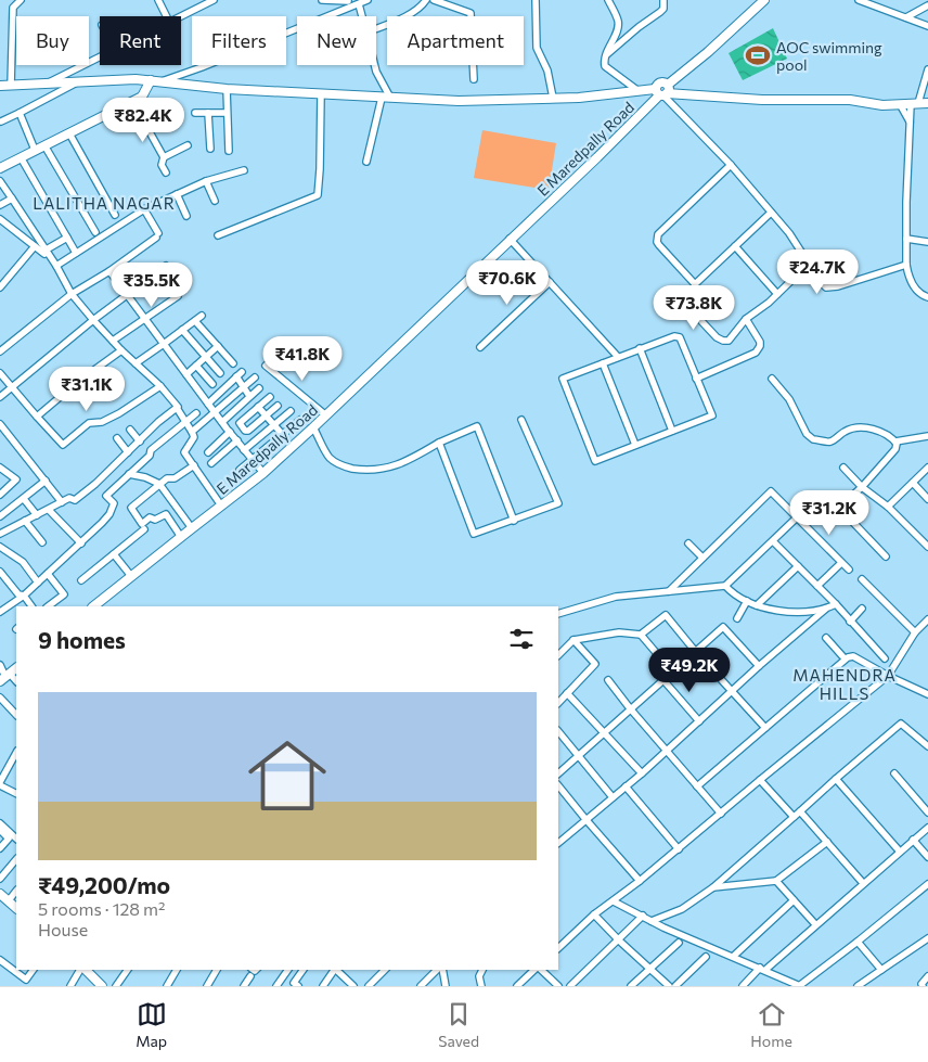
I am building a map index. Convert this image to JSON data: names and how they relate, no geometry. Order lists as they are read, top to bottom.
{
  "streets": {
    "main road": ["E Maredpally Road"]
  },
  "districts": ["LALITHA NAGAR", "MAHENDRA HILLS"],
  "places": {
    "sports": ["AOC swimming pool"]
  },
  "page": {
    "chip": [
      "Buy",
      "Rent",
      "Filters",
      "New",
      "Apartment"
    ],
    "price": [
      "₹82.4K",
      "₹24.7K",
      "₹70.6K",
      "₹35.5K",
      "₹73.8K",
      "₹41.8K",
      "₹31.1K",
      "₹31.2K",
      "₹49.2K"
    ],
    "heading": "9 homes",
    "list": [
      {
        "name": "₹49,200/mo",
        "note": "5 rooms · 128 m² · House"
      }
    ],
    "tabs": ["Map", "Saved", "Home"]
  }
}
